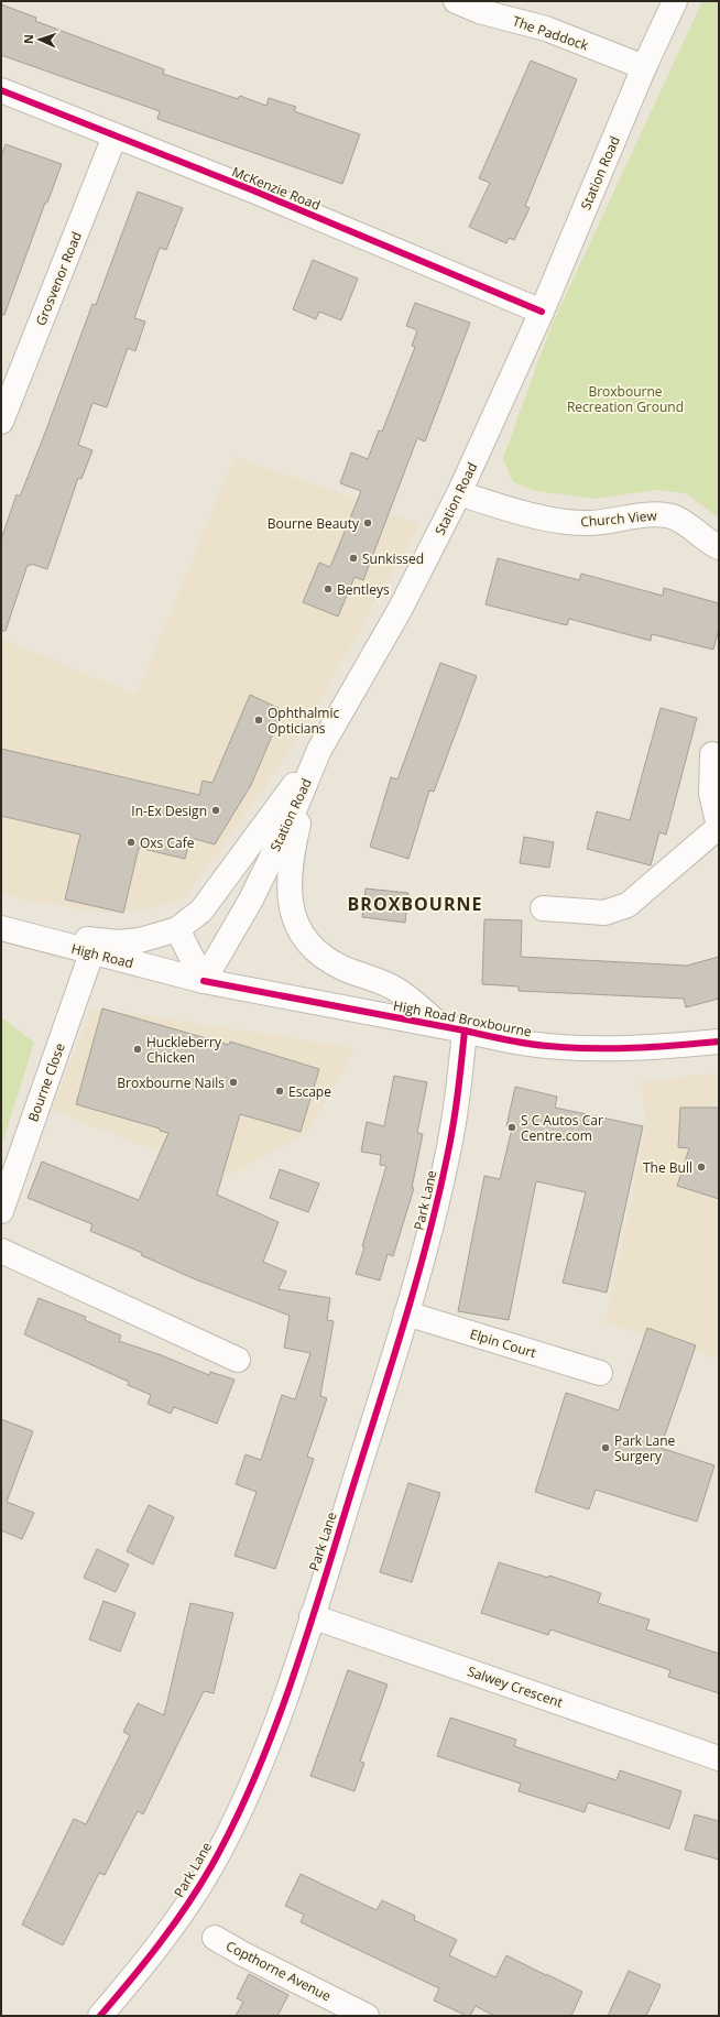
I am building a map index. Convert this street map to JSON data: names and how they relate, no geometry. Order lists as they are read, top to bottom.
{
  "streets": {
    "street": [
      "The Paddock",
      "Station Road",
      "McKenzie Road",
      "Grosvenor Road",
      "Church View",
      "High Road",
      "High Road Broxbourne",
      "Bourne Close",
      "Park Lane",
      "Elpin Court",
      "Salwey Crescent",
      "Copthorne Avenue"
    ]
  },
  "crossings": [
    ["The Paddock", "Station Road"],
    ["Station Road", "McKenzie Road"],
    ["Station Road", "Church View"],
    ["Station Road", "High Road"],
    ["Station Road", "High Road Broxbourne"],
    ["McKenzie Road", "Grosvenor Road"],
    ["High Road", "High Road Broxbourne"],
    ["High Road", "Bourne Close"],
    ["High Road Broxbourne", "Park Lane"],
    ["Park Lane", "Elpin Court"],
    ["Park Lane", "Salwey Crescent"]
  ],
  "districts": ["BROXBOURNE"],
  "parks": ["Broxbourne Recreation Ground"],
  "places": [
    "Bourne Beauty",
    "Sunkissed",
    "Bentleys",
    "Ophthalmic Opticians",
    "In-Ex Design",
    "Oxs Cafe",
    "Huckleberry Chicken",
    "Broxbourne Nails",
    "Escape",
    "S C Autos Car Centre.com",
    "The Bull",
    "Park Lane Surgery"
  ],
  "north": "left"
}
